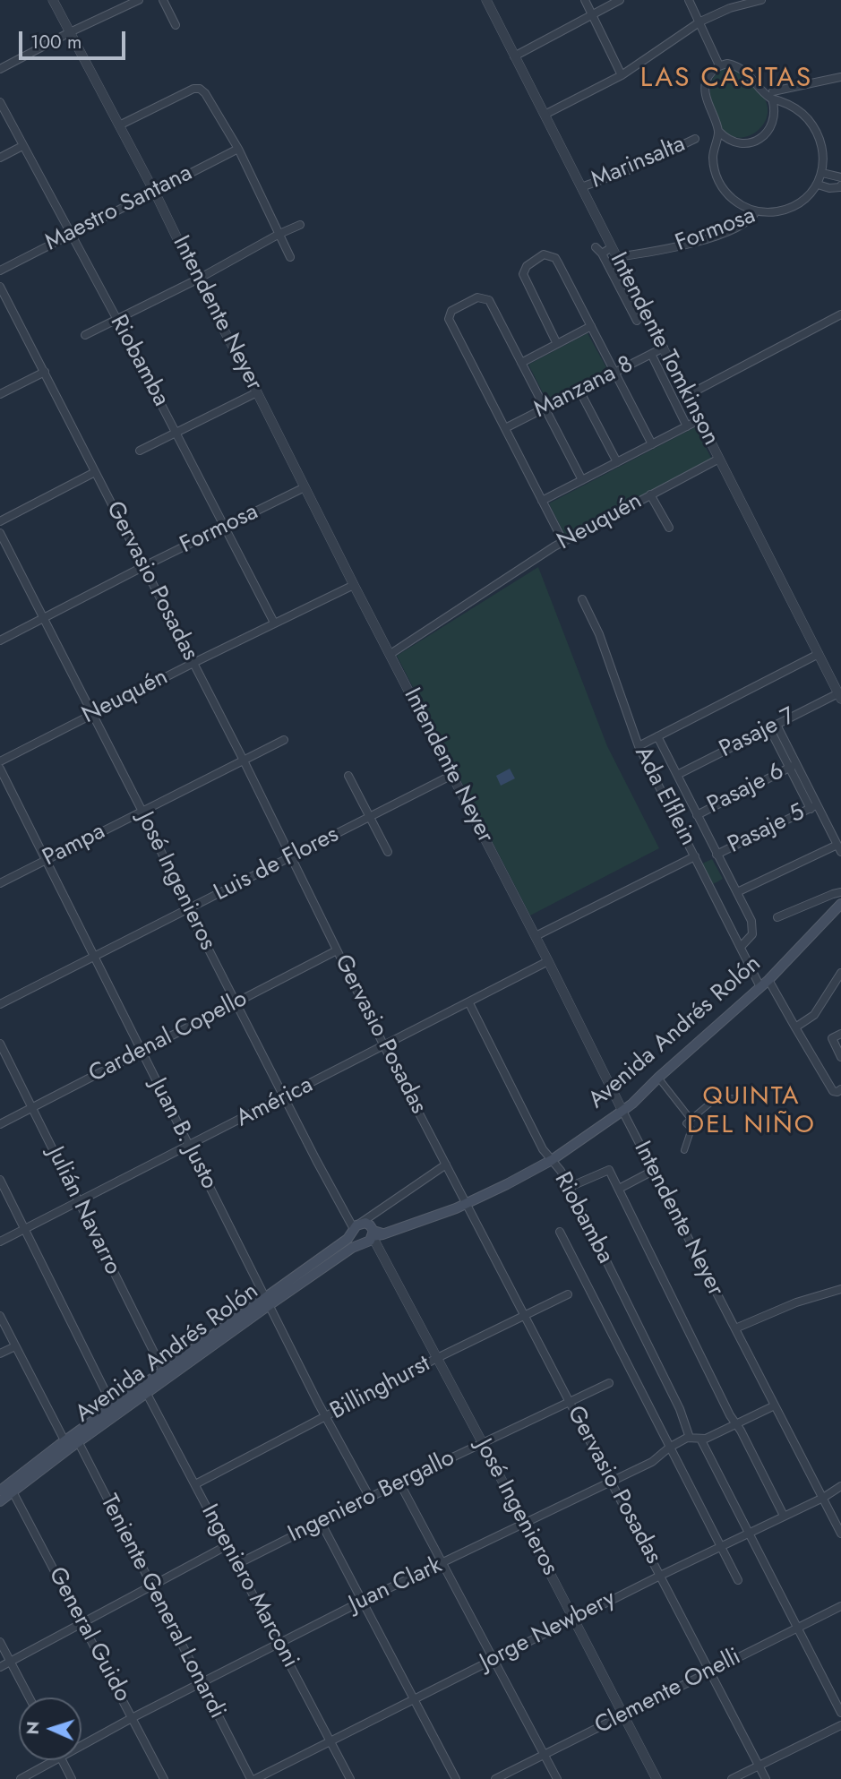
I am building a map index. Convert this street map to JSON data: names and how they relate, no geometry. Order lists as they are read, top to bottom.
{
  "streets": {
    "main road": ["Avenida Andrés Rolón"],
    "street": [
      "Marinsalta",
      "Maestro Santana",
      "Formosa",
      "Intendente Neyer",
      "Intendente Tomkinson",
      "Riobamba",
      "Manzana 8",
      "Neuquén",
      "Gervasio Posadas",
      "Pasaje 7",
      "Pasaje 6",
      "Ada Elflein",
      "Pasaje 5",
      "Pampa",
      "Luis de Flores",
      "José Ingenieros",
      "Cardenal Copello",
      "América",
      "Juan B. Justo",
      "Julián Navarro",
      "Billinghurst",
      "Ingeniero Bergallo",
      "Juan Clark",
      "Ingeniero Marconi",
      "Teniente General Lonardi",
      "Jorge Newbery",
      "General Guido",
      "Clemente Onelli"
    ]
  },
  "crossings": [
    ["Marinsalta", "Intendente Tomkinson"],
    ["Maestro Santana", "Intendente Neyer"],
    ["Maestro Santana", "Riobamba"],
    ["Formosa", "Intendente Neyer"],
    ["Formosa", "Intendente Tomkinson"],
    ["Formosa", "Riobamba"],
    ["Formosa", "Gervasio Posadas"],
    ["Formosa", "José Ingenieros"],
    ["Intendente Neyer", "Neuquén"],
    ["Intendente Neyer", "Luis de Flores"],
    ["Intendente Neyer", "Avenida Andrés Rolón"],
    ["Intendente Neyer", "América"],
    ["Intendente Neyer", "Jorge Newbery"],
    ["Intendente Tomkinson", "Manzana 8"],
    ["Intendente Tomkinson", "Neuquén"],
    ["Intendente Tomkinson", "Pasaje 7"],
    ["Riobamba", "Neuquén"],
    ["Riobamba", "Avenida Andrés Rolón"],
    ["Riobamba", "América"],
    ["Riobamba", "Juan Clark"],
    ["Neuquén", "Gervasio Posadas"],
    ["Neuquén", "José Ingenieros"],
    ["Gervasio Posadas", "Pampa"],
    ["Gervasio Posadas", "Luis de Flores"],
    ["Gervasio Posadas", "Avenida Andrés Rolón"],
    ["Gervasio Posadas", "Cardenal Copello"],
    ["Gervasio Posadas", "América"],
    ["Gervasio Posadas", "Billinghurst"],
    ["Gervasio Posadas", "Ingeniero Bergallo"],
    ["Gervasio Posadas", "Juan Clark"],
    ["Gervasio Posadas", "Jorge Newbery"],
    ["Gervasio Posadas", "Clemente Onelli"],
    ["Ada Elflein", "Avenida Andrés Rolón"],
    ["Pampa", "José Ingenieros"],
    ["Pampa", "Juan B. Justo"],
    ["Luis de Flores", "José Ingenieros"],
    ["Luis de Flores", "Juan B. Justo"],
    ["José Ingenieros", "Avenida Andrés Rolón"],
    ["José Ingenieros", "Cardenal Copello"],
    ["José Ingenieros", "América"],
    ["José Ingenieros", "Billinghurst"],
    ["José Ingenieros", "Ingeniero Bergallo"],
    ["José Ingenieros", "Juan Clark"],
    ["José Ingenieros", "Jorge Newbery"],
    ["José Ingenieros", "Clemente Onelli"],
    ["Avenida Andrés Rolón", "Juan B. Justo"],
    ["Avenida Andrés Rolón", "Julián Navarro"],
    ["Avenida Andrés Rolón", "Ingeniero Marconi"],
    ["Avenida Andrés Rolón", "Teniente General Lonardi"],
    ["Avenida Andrés Rolón", "General Guido"],
    ["Cardenal Copello", "Juan B. Justo"],
    ["Cardenal Copello", "Julián Navarro"],
    ["América", "Juan B. Justo"],
    ["América", "Julián Navarro"],
    ["Juan B. Justo", "Billinghurst"],
    ["Juan B. Justo", "Ingeniero Bergallo"],
    ["Billinghurst", "Ingeniero Marconi"],
    ["Ingeniero Bergallo", "Ingeniero Marconi"],
    ["Juan Clark", "Ingeniero Marconi"],
    ["Juan Clark", "Teniente General Lonardi"],
    ["Juan Clark", "General Guido"],
    ["Ingeniero Marconi", "Jorge Newbery"]
  ],
  "districts": ["LAS CASITAS", "QUINTA DEL NIÑO"],
  "scale_bar": "100 m",
  "north": "left"
}
